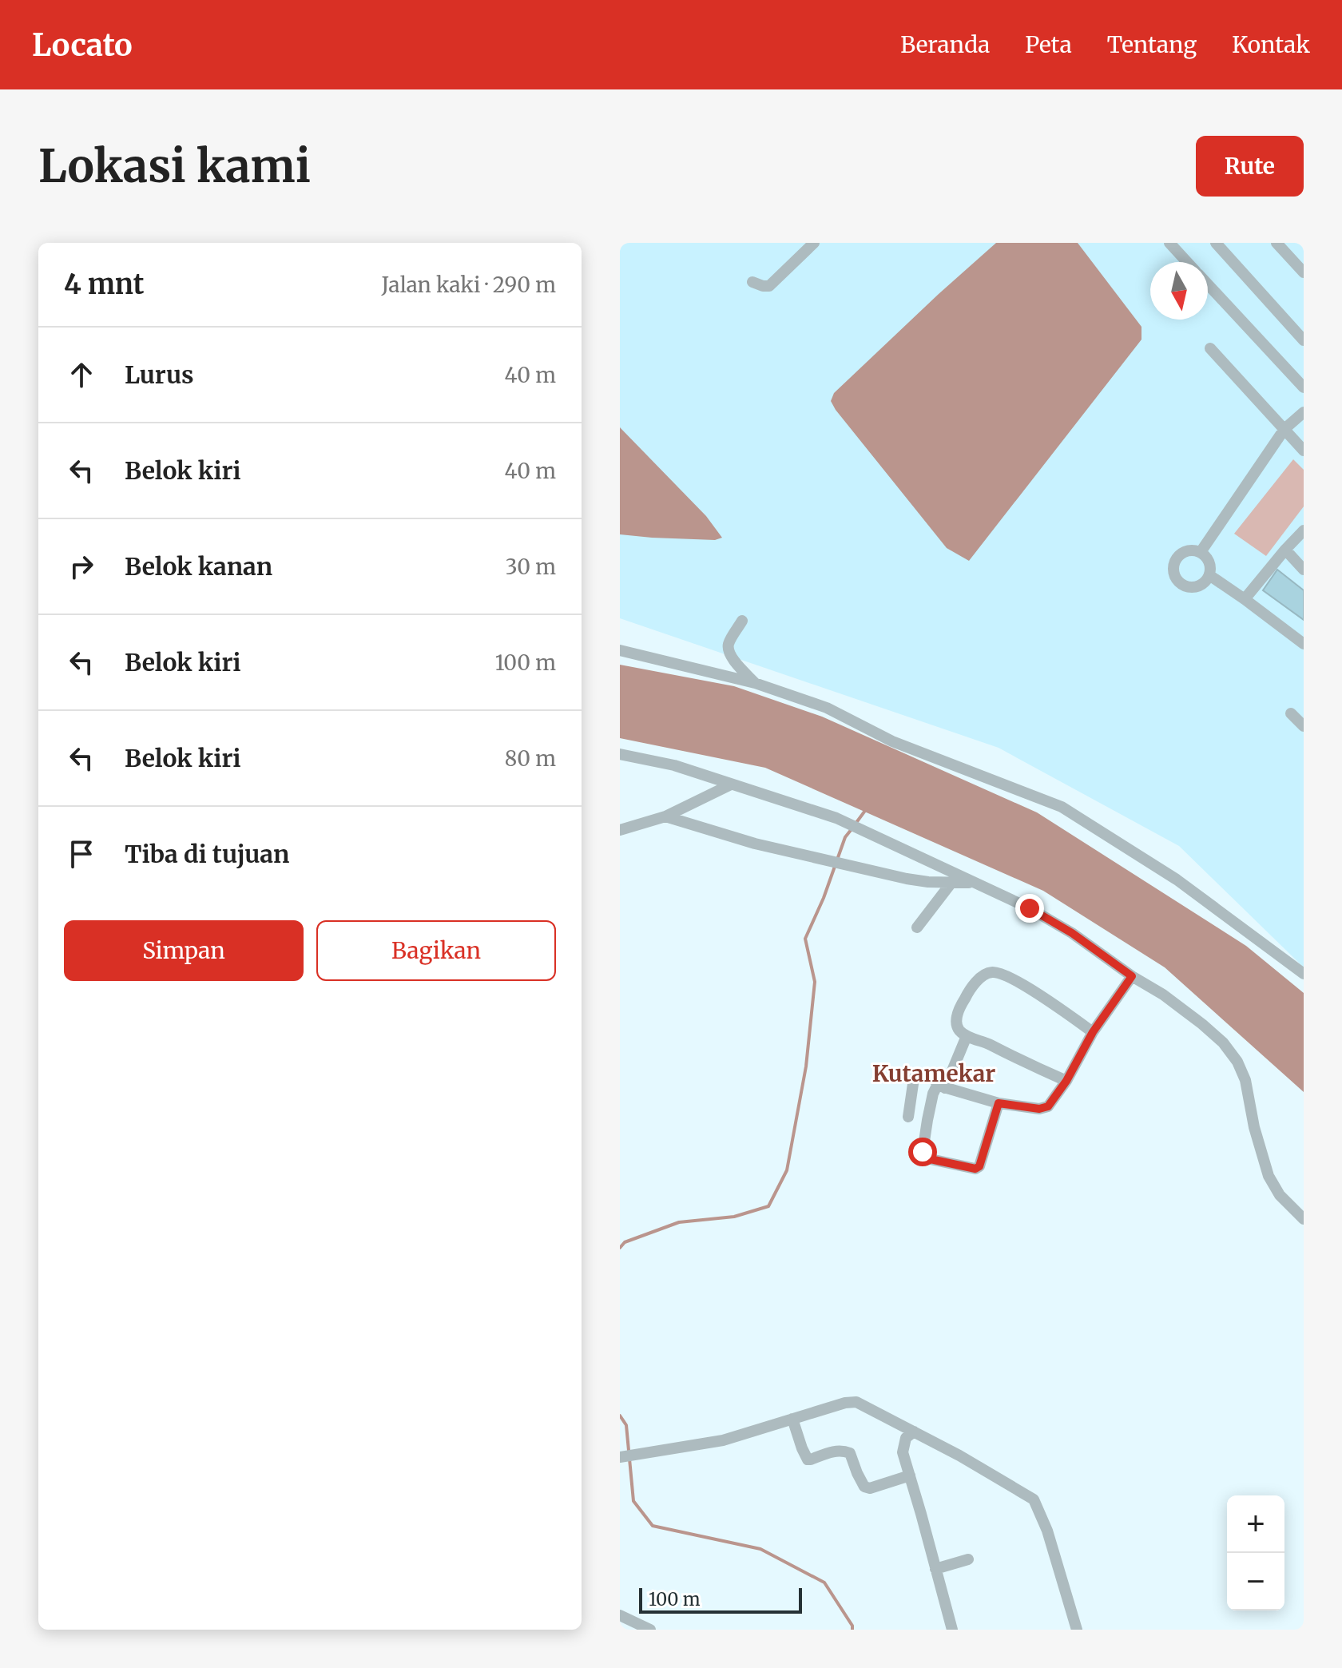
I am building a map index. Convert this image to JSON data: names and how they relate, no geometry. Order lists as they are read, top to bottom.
{
  "districts": ["Kutamekar"],
  "scale_bar": "100 m",
  "north": "bottom",
  "page": {
    "header": "Locato",
    "nav": [
      "Beranda",
      "Peta",
      "Tentang",
      "Kontak"
    ],
    "buttons": [
      "Rute",
      ["Simpan", "Bagikan"]
    ],
    "title": "Lokasi kami",
    "heading": ["4 mnt", "Jalan kaki · 290 m"],
    "list": [
      ["Lurus", "40 m"],
      ["Belok kiri", "40 m"],
      ["Belok kanan", "30 m"],
      ["Belok kiri", "100 m"],
      ["Belok kiri", "80 m"],
      "Tiba di tujuan"
    ],
    "map_buttons": ["+", "−"],
    "scale": "100 m"
  }
}
